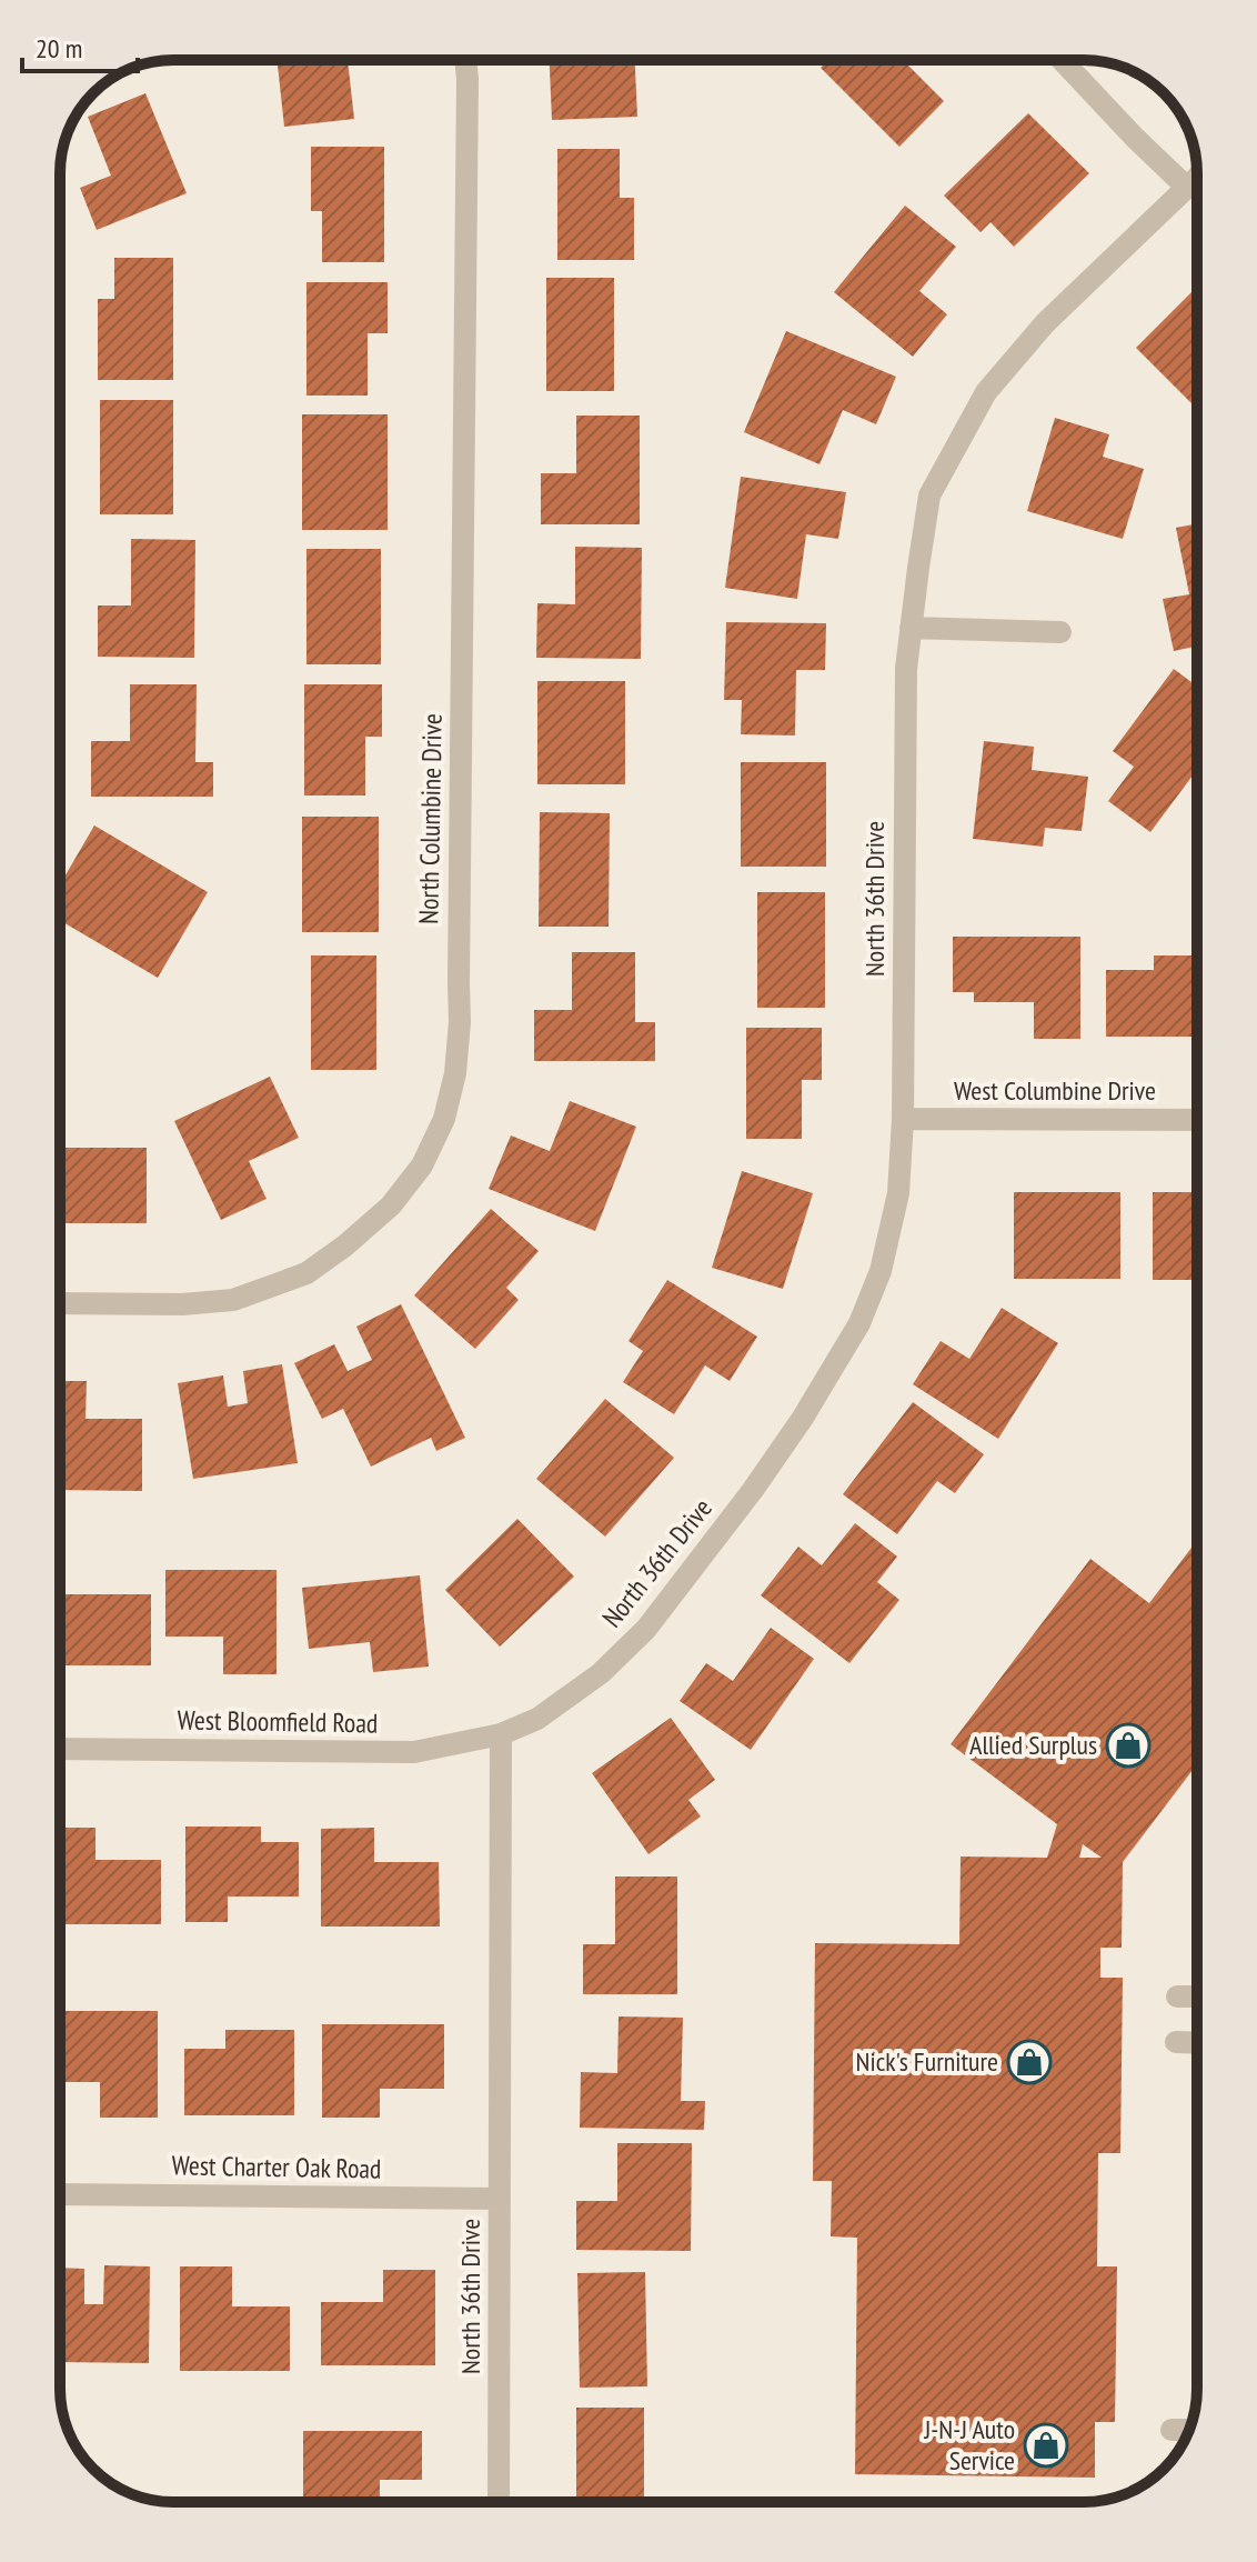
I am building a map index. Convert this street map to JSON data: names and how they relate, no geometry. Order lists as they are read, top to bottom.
{
  "streets": {
    "street": [
      "North Columbine Drive",
      "North 36th Drive",
      "West Columbine Drive",
      "West Bloomfield Road",
      "West Charter Oak Road"
    ]
  },
  "crossings": [
    ["North 36th Drive", "West Columbine Drive"],
    ["North 36th Drive", "West Bloomfield Road"],
    ["North 36th Drive", "West Charter Oak Road"]
  ],
  "places": {
    "shop": ["Allied Surplus", "Nick's Furniture", "J-N-J Auto Service"]
  },
  "scale_bar": "20 m"
}
